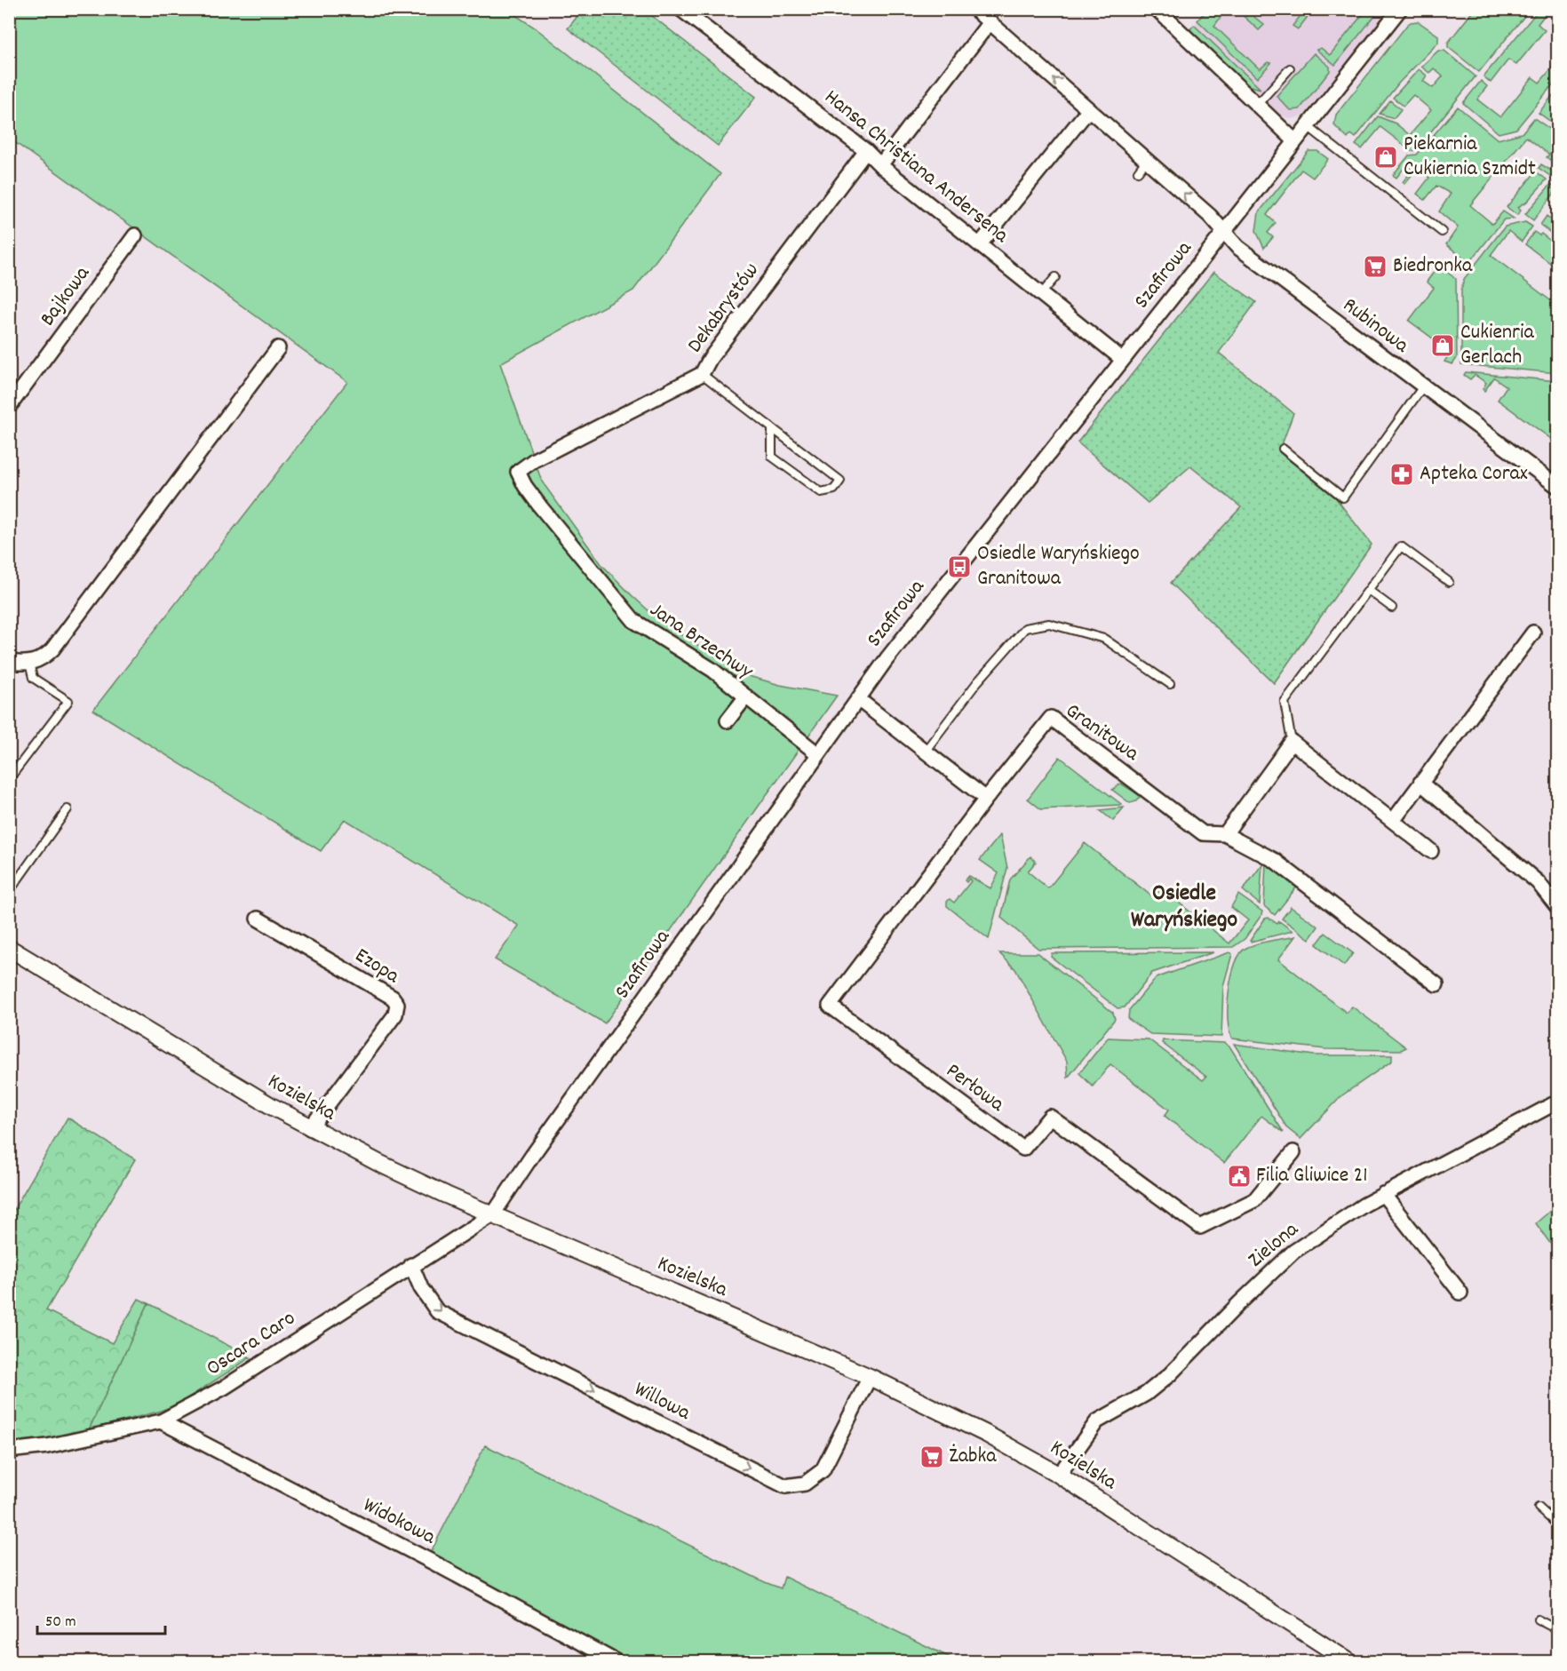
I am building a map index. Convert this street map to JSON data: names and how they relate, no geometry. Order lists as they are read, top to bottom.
{
  "streets": {
    "street": [
      "Hansa Christiana Andersena",
      "Szafirowa",
      "Bajkowa",
      "Dekabrystów",
      "Rubinowa",
      "Jana Brzechwy",
      "Granitowa",
      "Ezopa",
      "Perłowa",
      "Kozielska",
      "Zielona",
      "Oscara Caro",
      "Willowa",
      "Widokowa"
    ]
  },
  "crossings": [
    ["Hansa Christiana Andersena", "Szafirowa"],
    ["Hansa Christiana Andersena", "Dekabrystów"],
    ["Szafirowa", "Rubinowa"],
    ["Szafirowa", "Jana Brzechwy"],
    ["Szafirowa", "Kozielska"],
    ["Szafirowa", "Oscara Caro"],
    ["Dekabrystów", "Jana Brzechwy"],
    ["Granitowa", "Perłowa"],
    ["Ezopa", "Kozielska"],
    ["Kozielska", "Zielona"],
    ["Kozielska", "Oscara Caro"],
    ["Kozielska", "Willowa"],
    ["Oscara Caro", "Willowa"],
    ["Oscara Caro", "Widokowa"]
  ],
  "one_way": ["Rubinowa", "Willowa"],
  "districts": ["Osiedle Waryńskiego"],
  "places": {
    "shop": ["Piekarnia Cukiernia Szmidt", "Cukienria Gerlach"],
    "supermarket": ["Biedronka", "Żabka"],
    "pharmacy": ["Apteka Corax"],
    "bus stop": ["Osiedle Waryńskiego Granitowa"],
    "public building": ["Filia Gliwice 21"]
  },
  "scale_bar": "50 m"
}
